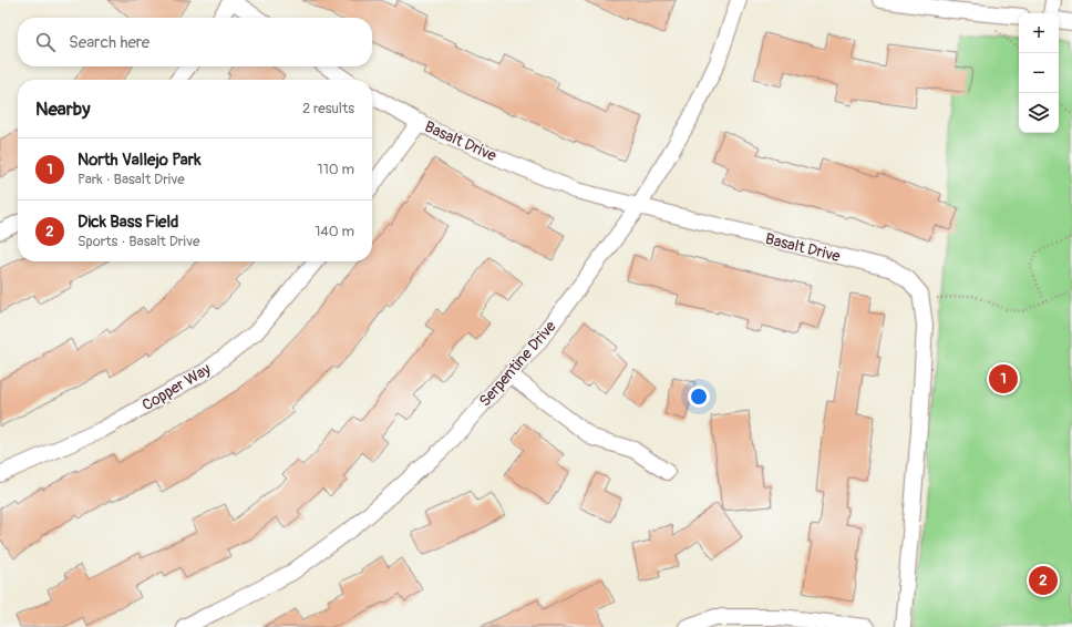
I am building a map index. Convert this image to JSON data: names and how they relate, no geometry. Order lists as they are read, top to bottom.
{
  "streets": {
    "street": ["Basalt Drive", "Serpentine Drive", "Copper Way"]
  },
  "crossings": [
    ["Basalt Drive", "Serpentine Drive"]
  ],
  "page": {
    "map_buttons": ["+", "−"],
    "search": "Search here",
    "heading": ["Nearby", "2 results"],
    "list": [
      {
        "mark": "1",
        "name": "North Vallejo Park",
        "note": "Park · Basalt Drive",
        "value": "110 m"
      },
      {
        "mark": "2",
        "name": "Dick Bass Field",
        "note": "Sports · Basalt Drive",
        "value": "140 m"
      }
    ],
    "pins": ["1", "2"]
  }
}
